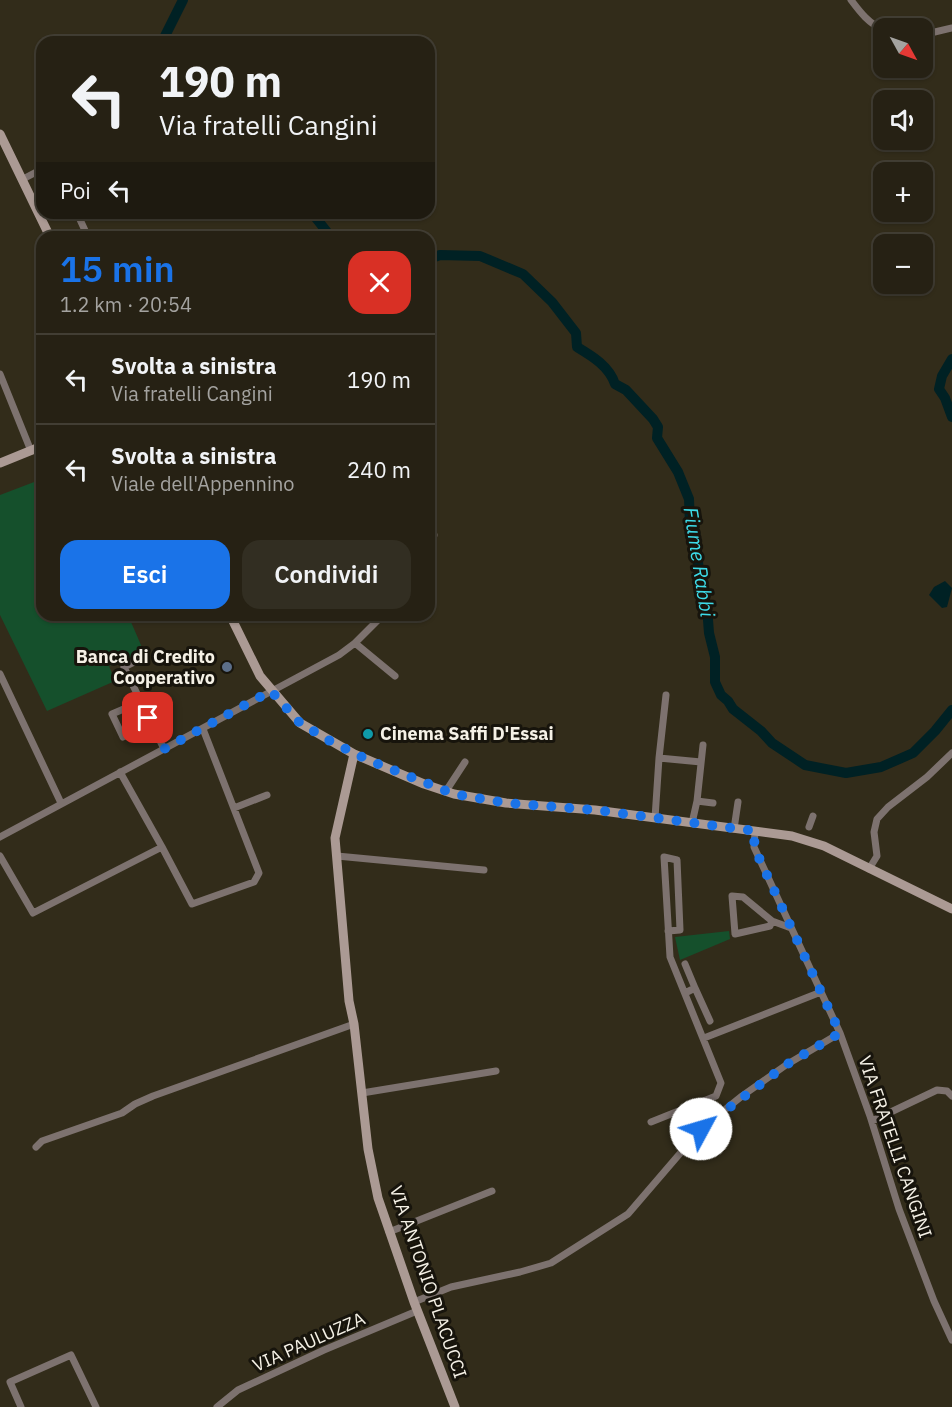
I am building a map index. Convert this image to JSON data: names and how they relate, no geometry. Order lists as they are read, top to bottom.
{
  "streets": {
    "main road": ["VIA ANTONIO PLACUCCI"],
    "street": ["VIA FRATELLI CANGINI", "VIA PAULUZZA"]
  },
  "crossings": [
    ["VIA FRATELLI CANGINI", "VIA PAULUZZA"],
    ["VIA ANTONIO PLACUCCI", "VIA PAULUZZA"]
  ],
  "water": ["Fiume Rabbi"],
  "places": ["Banca di Credito Cooperativo", "Cinema Saffi D'Essai"],
  "north": "bottom right",
  "page": {
    "map_buttons": ["+", "−"],
    "turn": ["190 m", "Via fratelli Cangini"],
    "then": "Poi",
    "heading": ["15 min", "1.2 km · 20:54"],
    "list": [
      {
        "name": "Svolta a sinistra",
        "note": "Via fratelli Cangini",
        "value": "190 m"
      },
      {
        "name": "Svolta a sinistra",
        "note": "Viale dell'Appennino",
        "value": "240 m"
      }
    ],
    "buttons": ["Esci", "Condividi"]
  }
}
